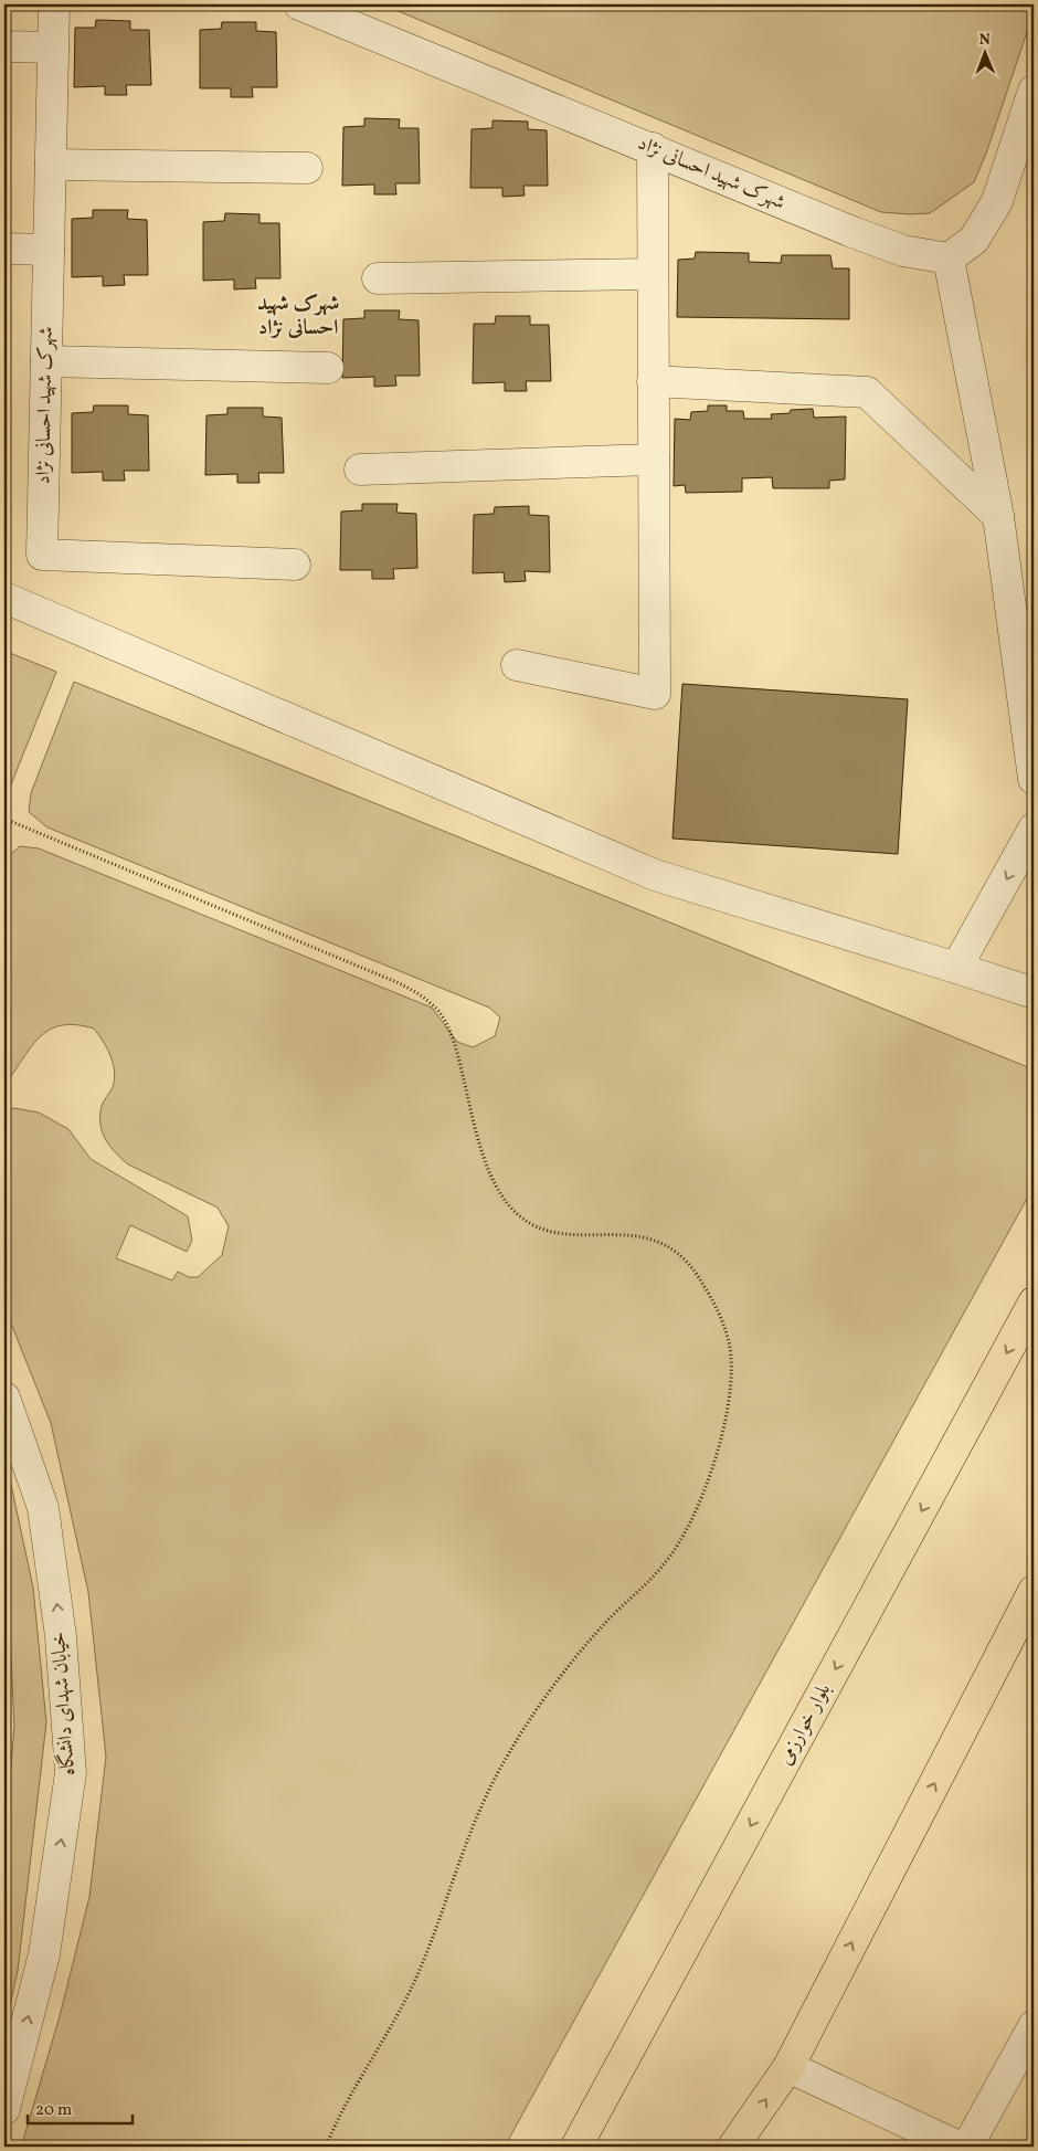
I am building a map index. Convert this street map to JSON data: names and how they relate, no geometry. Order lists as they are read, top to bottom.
{
  "streets": {
    "main road": ["بلوار خوارزمی"],
    "street": ["شهرک شهید احسانی نژاد", "خیابان شهدای دانشگاه"]
  },
  "one_way": ["خیابان شهدای دانشگاه"],
  "districts": ["شهرک شهید احسانی نژاد"],
  "scale_bar": "20 m",
  "north": "top"
}
